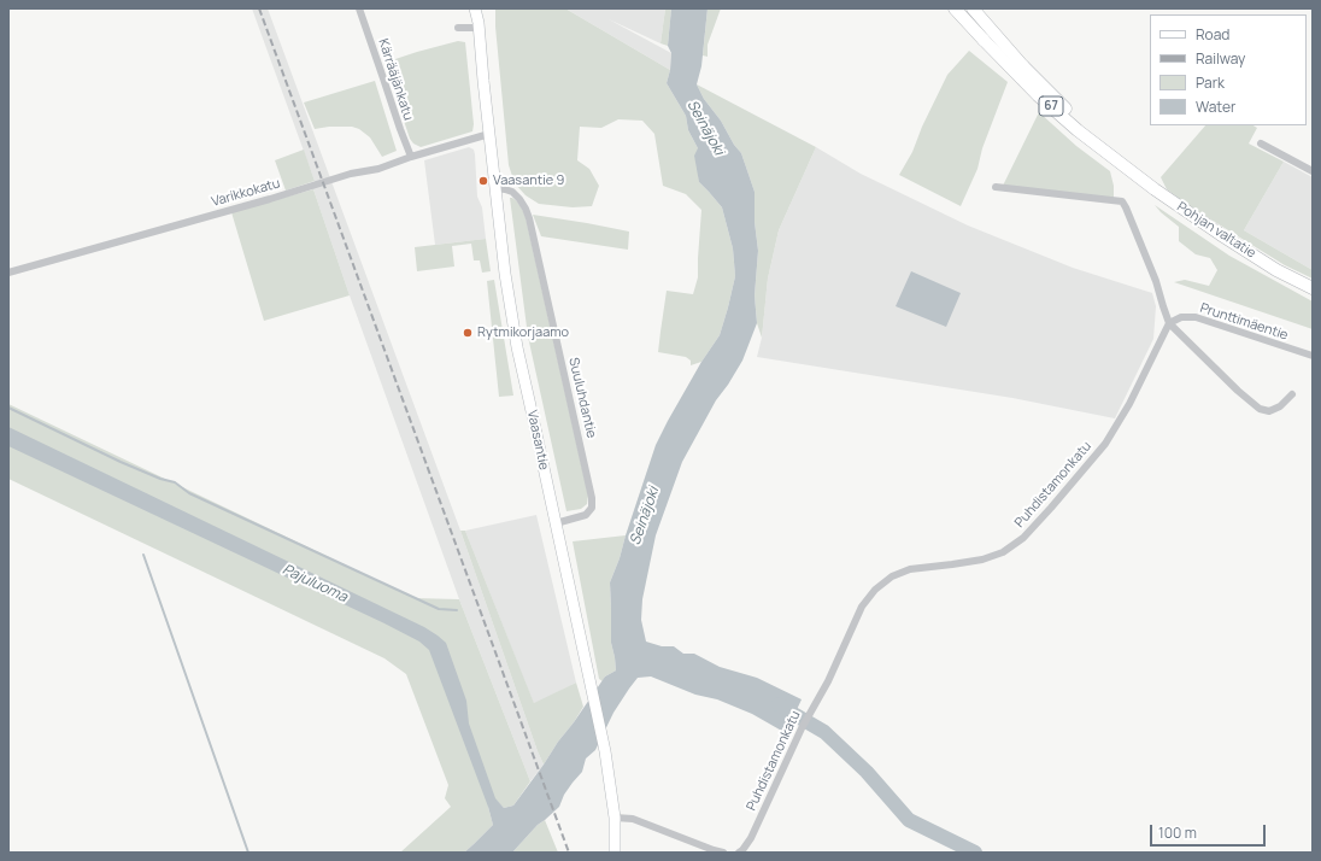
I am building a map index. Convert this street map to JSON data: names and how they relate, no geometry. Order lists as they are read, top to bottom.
{
  "streets": {
    "main road": ["67", "Pohjan valtatie", "Vaasantie"],
    "street": [
      "Kärrääjänkatu",
      "Varikkokatu",
      "Prunttimäentie",
      "Suuluhdantie",
      "Puhdistamonkatu"
    ]
  },
  "crossings": [
    ["Kärrääjänkatu", "Varikkokatu"],
    ["Varikkokatu", "Vaasantie"],
    ["Prunttimäentie", "Puhdistamonkatu"],
    ["Suuluhdantie", "Vaasantie"]
  ],
  "water": ["Seinäjoki", "Pajuluoma"],
  "places": ["Vaasantie 9", "Rytmikorjaamo"],
  "legend": [
    "Road",
    "Railway",
    "Park",
    "Water"
  ],
  "scale_bar": "100 m"
}
